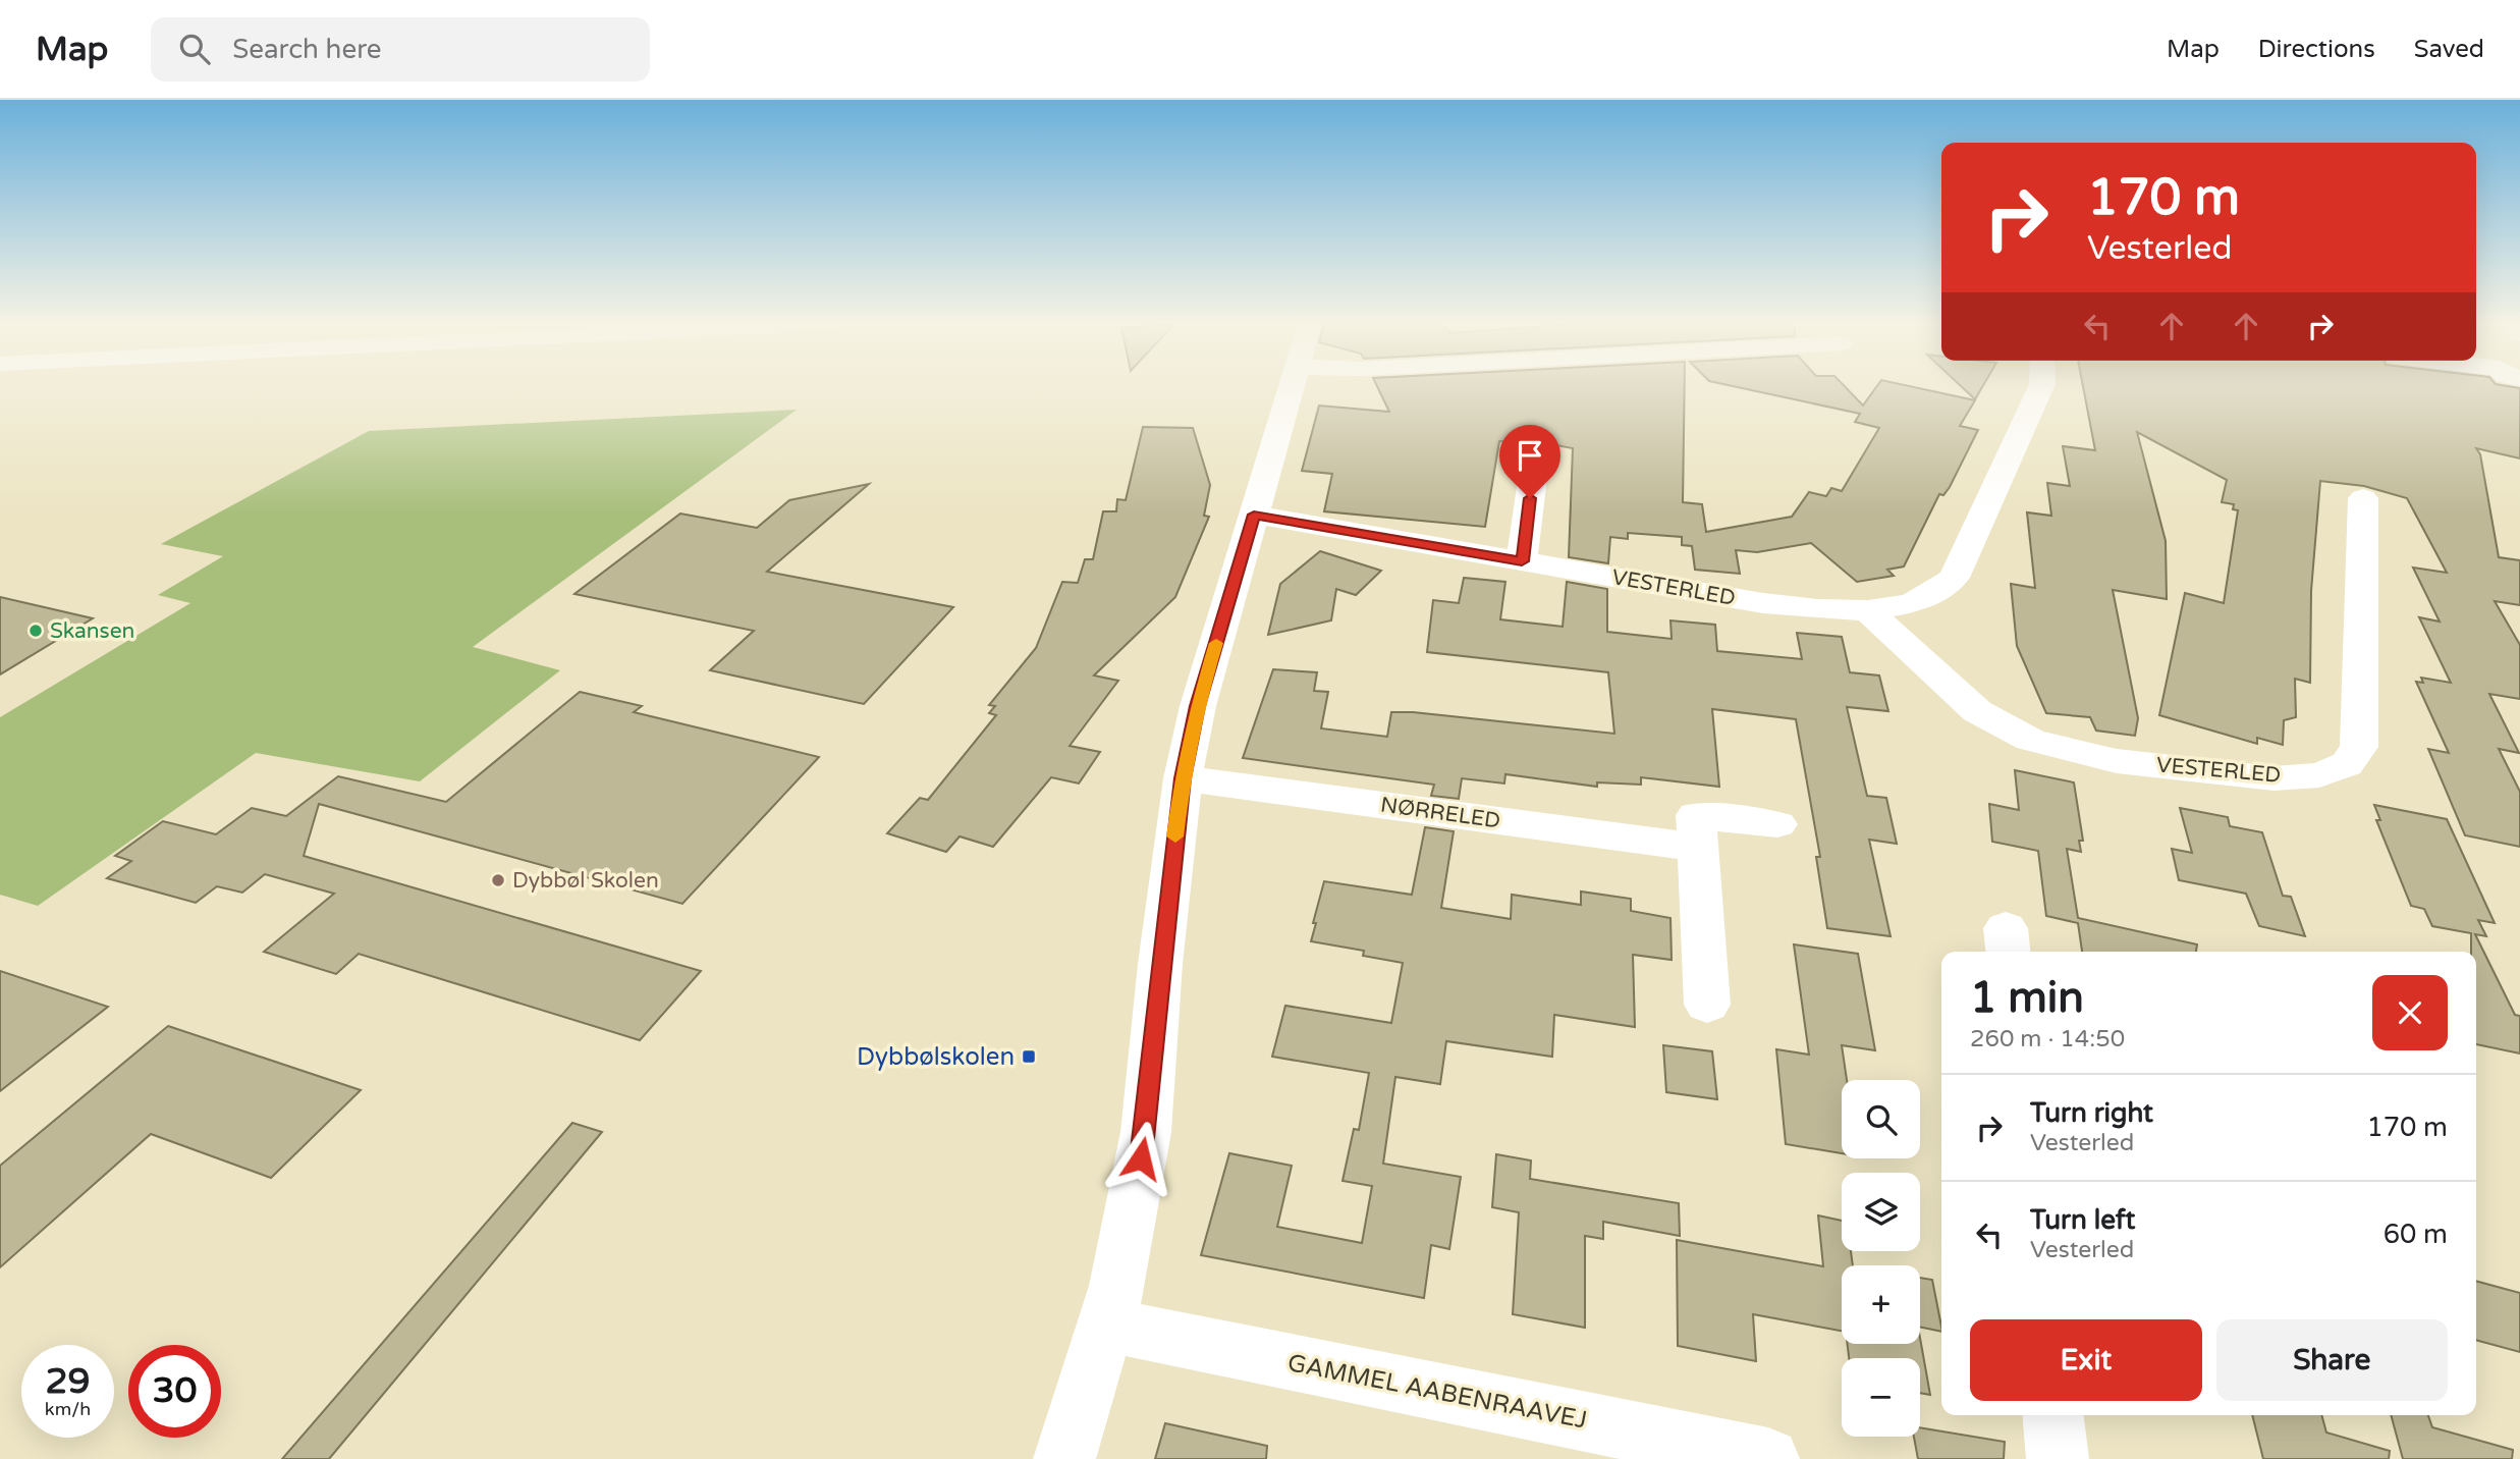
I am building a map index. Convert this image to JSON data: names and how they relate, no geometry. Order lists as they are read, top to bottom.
{
  "streets": {
    "street": ["VESTERLED", "NØRRELED", "GAMMEL AABENRAAVEJ"]
  },
  "places": {
    "other": ["Skansen", "Dybbøl Skolen"],
    "transit": ["Dybbølskolen"]
  },
  "page": {
    "header": "Map",
    "search": "Search here",
    "nav": ["Map", "Directions", "Saved"],
    "turn": ["170 m", "Vesterled"],
    "heading": ["1 min", "260 m · 14:50"],
    "list": [
      {
        "name": "Turn right",
        "note": "Vesterled",
        "value": "170 m"
      },
      {
        "name": "Turn left",
        "note": "Vesterled",
        "value": "60 m"
      }
    ],
    "map_buttons": ["+", "−"],
    "buttons": ["Exit", "Share"],
    "speed": "29 km/h",
    "limit": "30"
  }
}
